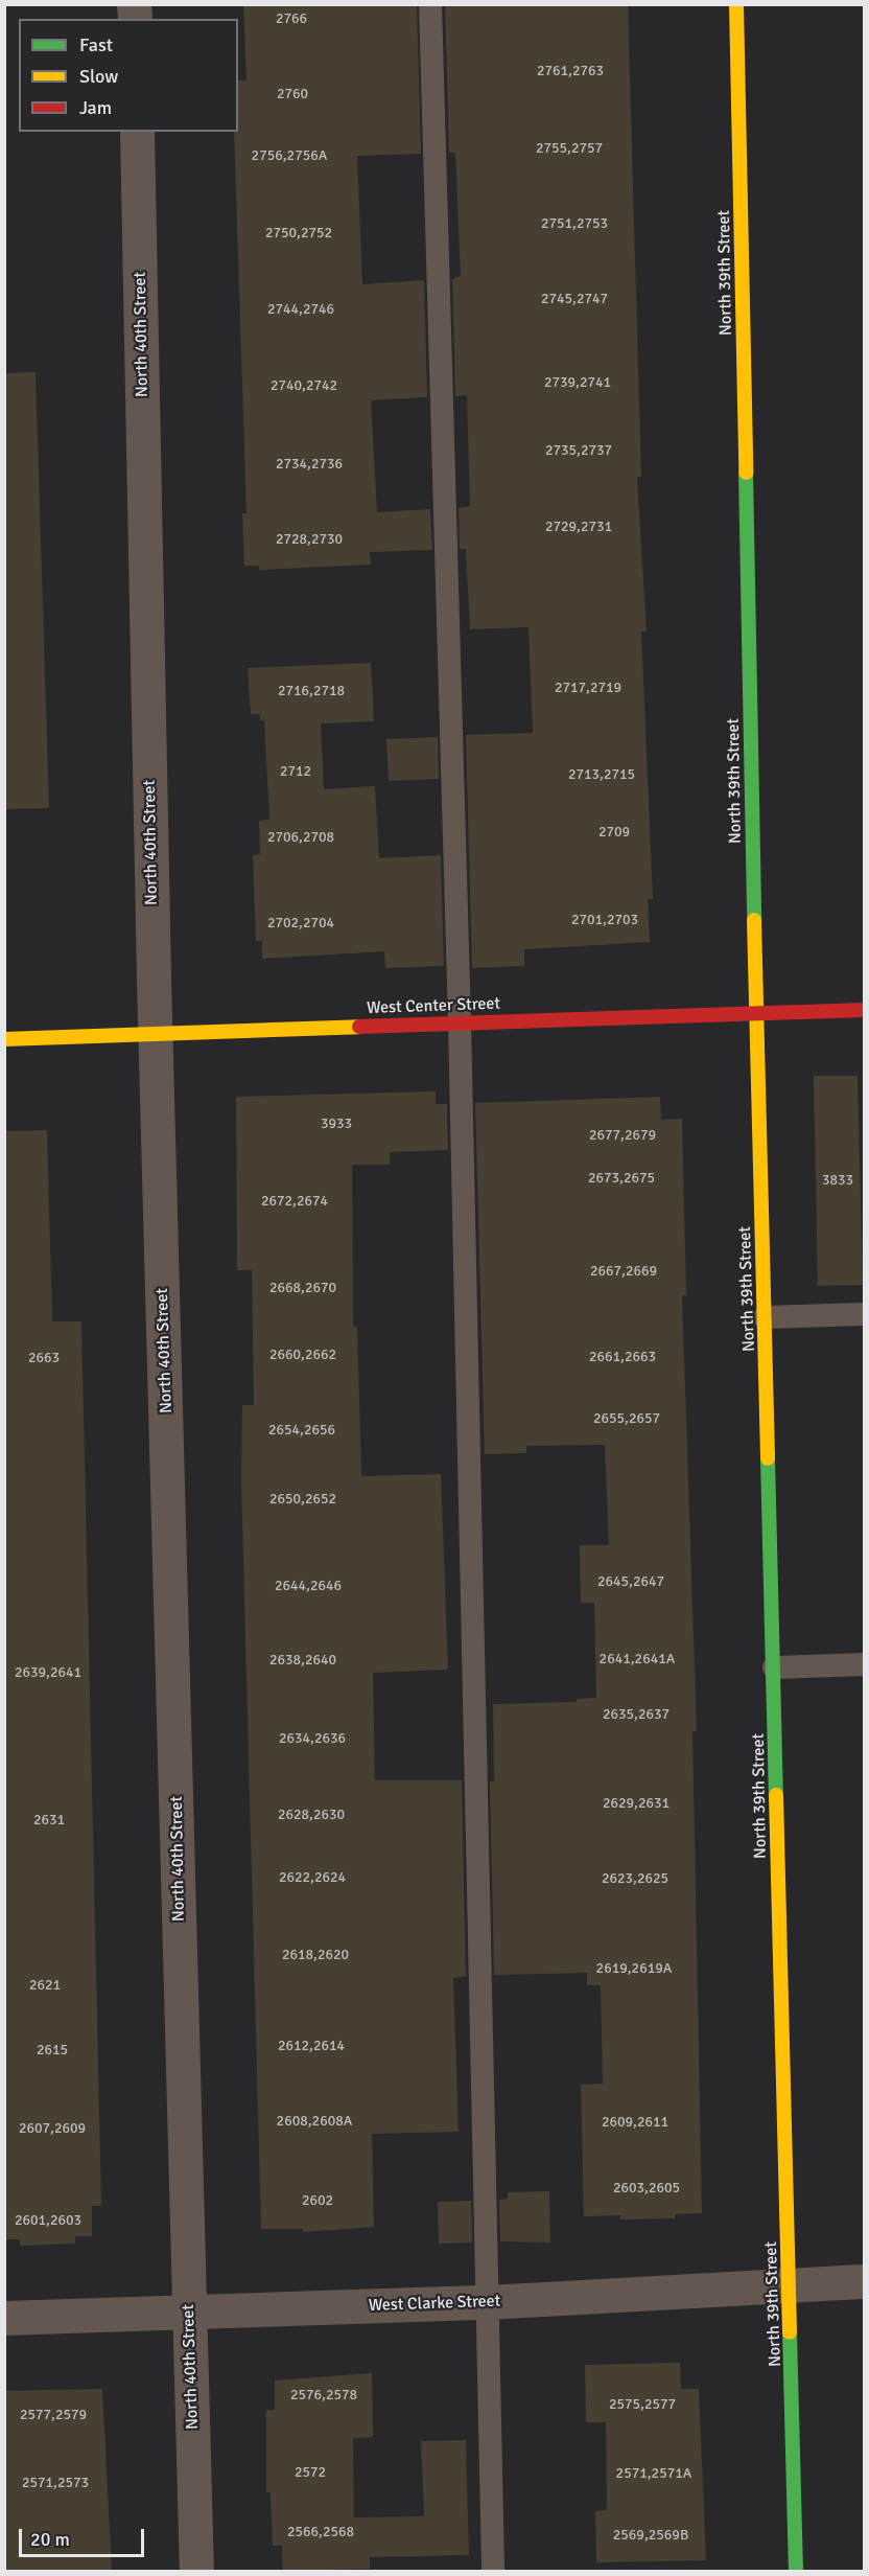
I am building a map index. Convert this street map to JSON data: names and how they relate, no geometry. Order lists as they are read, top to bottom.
{
  "streets": {
    "street": [
      "North 39th Street",
      "North 40th Street",
      "West Center Street",
      "West Clarke Street"
    ]
  },
  "crossings": [
    ["North 39th Street", "West Center Street"],
    ["North 39th Street", "West Clarke Street"],
    ["North 40th Street", "West Center Street"],
    ["North 40th Street", "West Clarke Street"]
  ],
  "house_numbers": [
    "2766",
    "2761,2763",
    "2760",
    "2755,2757",
    "2756,2756A",
    "2751,2753",
    "2750,2752",
    "2745,2747",
    "2744,2746",
    "2739,2741",
    "2740,2742",
    "2735,2737",
    "2734,2736",
    "2729,2731",
    "2728,2730",
    "2717,2719",
    "2716,2718",
    "2712",
    "2713,2715",
    "2709",
    "2706,2708",
    "2701,2703",
    "2702,2704",
    "3933",
    "2677,2679",
    "2673,2675",
    "3833",
    "2672,2674",
    "2667,2669",
    "2668,2670",
    "2660,2662",
    "2661,2663",
    "2663",
    "2655,2657",
    "2654,2656",
    "2650,2652",
    "2645,2647",
    "2644,2646",
    "2641,2641A",
    "2638,2640",
    "2639,2641",
    "2635,2637",
    "2634,2636",
    "2629,2631",
    "2628,2630",
    "2631",
    "2622,2624",
    "2623,2625",
    "2618,2620",
    "2619,2619A",
    "2621",
    "2612,2614",
    "2615",
    "2608,2608A",
    "2609,2611",
    "2607,2609",
    "2603,2605",
    "2602",
    "2601,2603",
    "2576,2578",
    "2575,2577",
    "2577,2579",
    "2572",
    "2571,2571A",
    "2571,2573",
    "2566,2568",
    "2569,2569B"
  ],
  "legend": ["Fast", "Slow", "Jam"],
  "scale_bar": "20 m"
}
